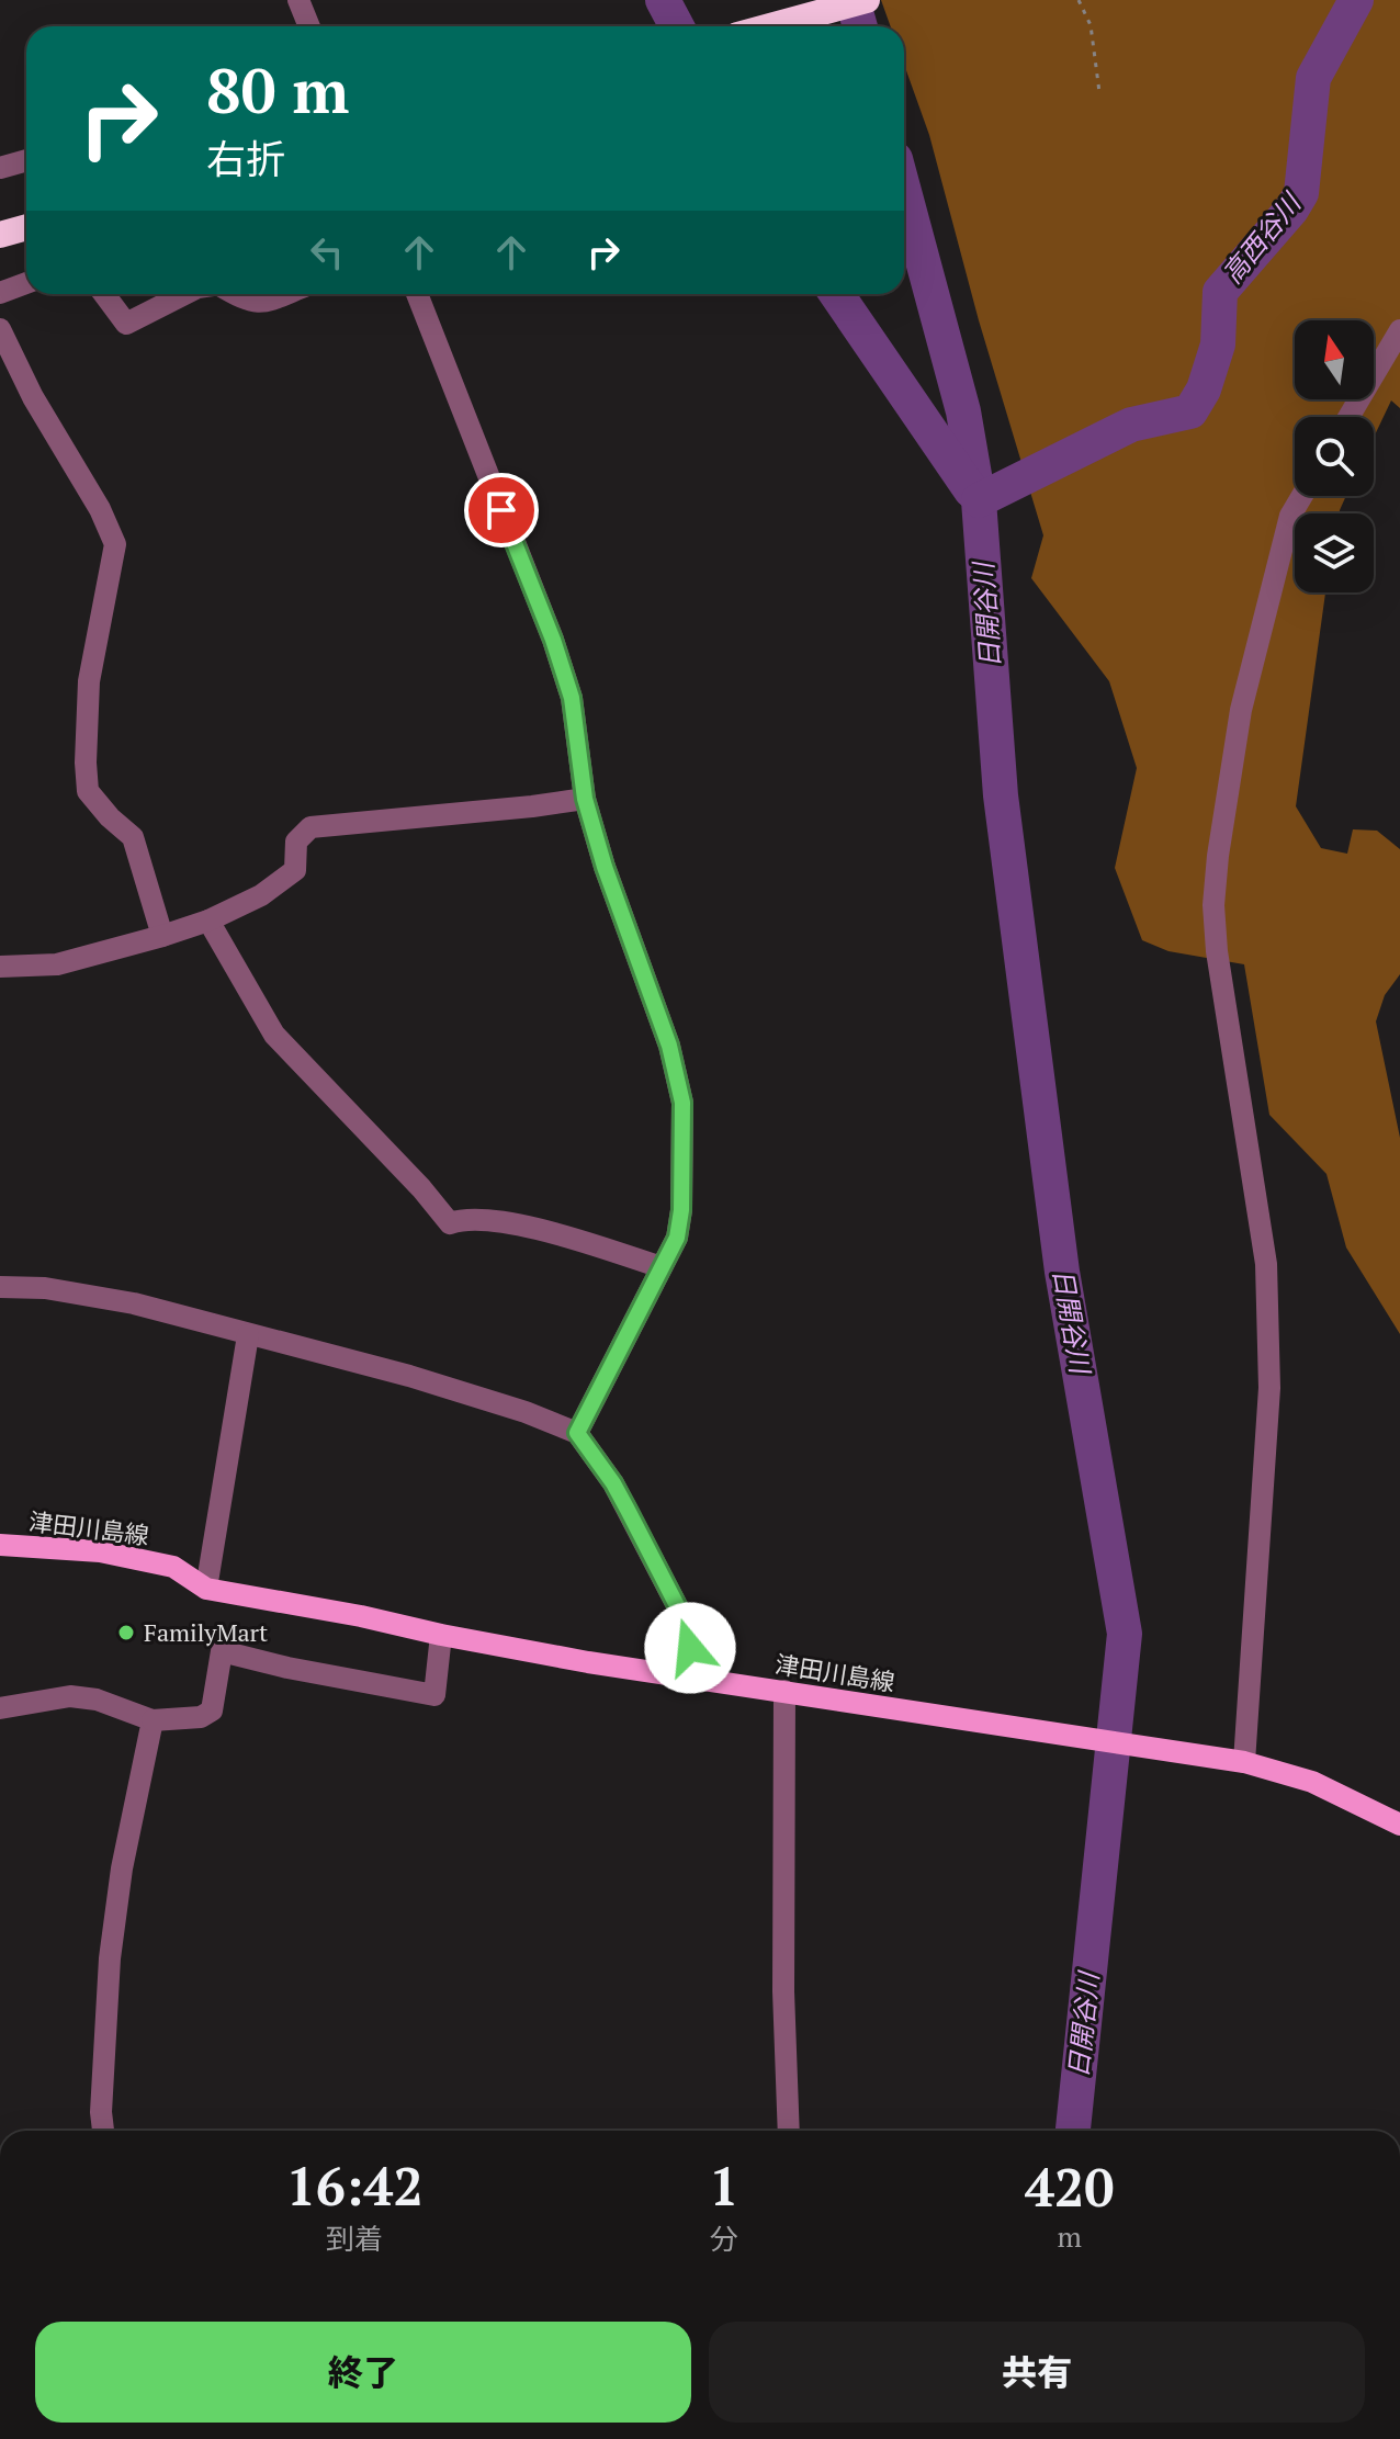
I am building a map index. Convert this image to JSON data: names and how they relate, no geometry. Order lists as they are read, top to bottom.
{
  "streets": {
    "main road": ["津田川島線"]
  },
  "water": ["高西谷川", "日開谷川"],
  "places": ["FamilyMart"],
  "north": "top",
  "page": {
    "turn": ["80 m", "右折"],
    "eta": [
      "16:42",
      "到着",
      "1",
      "分",
      "420",
      "m"
    ],
    "buttons": ["終了", "共有"]
  }
}
